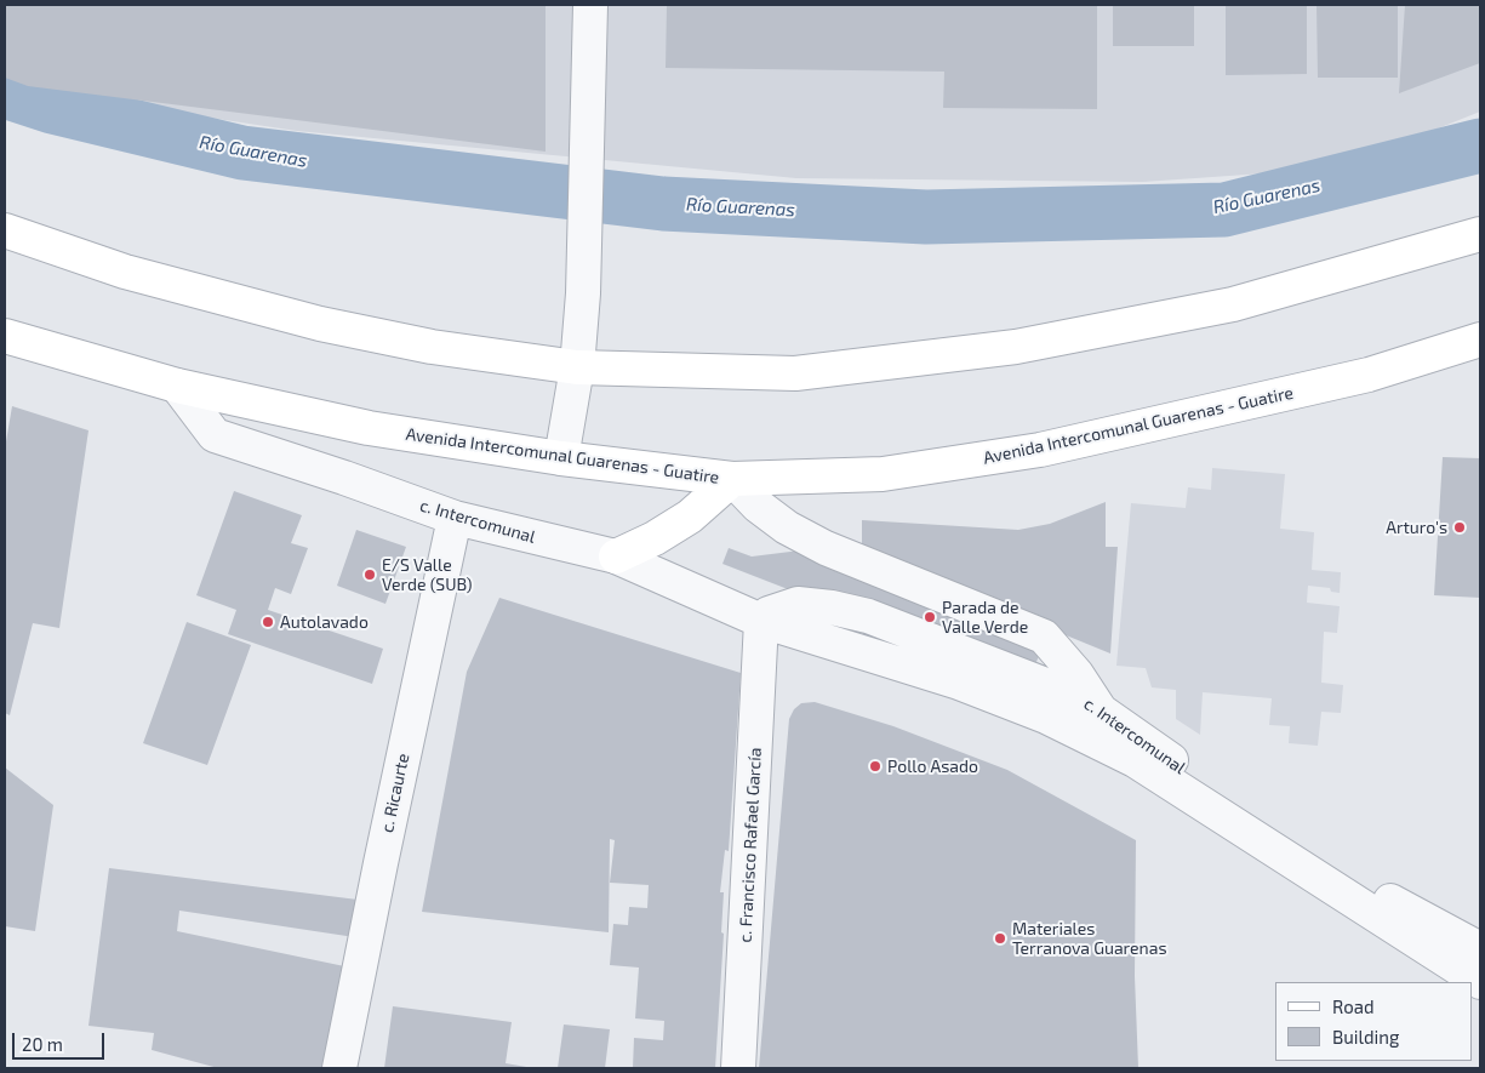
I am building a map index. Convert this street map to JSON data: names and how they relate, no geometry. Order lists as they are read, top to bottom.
{
  "streets": {
    "main road": ["Avenida Intercomunal Guarenas - Guatire"],
    "street": ["c. Intercomunal", "c. Ricaurte", "c. Francisco Rafael García"]
  },
  "crossings": [
    ["Avenida Intercomunal Guarenas - Guatire", "c. Intercomunal"],
    ["c. Intercomunal", "c. Ricaurte"],
    ["c. Intercomunal", "c. Francisco Rafael García"]
  ],
  "water": ["Río Guarenas"],
  "places": [
    "Arturo's",
    "E/S Valle Verde (SUB)",
    "Parada de Valle Verde",
    "Autolavado",
    "Pollo Asado",
    "Materiales Terranova Guarenas"
  ],
  "legend": ["Road", "Building"],
  "scale_bar": "20 m"
}
